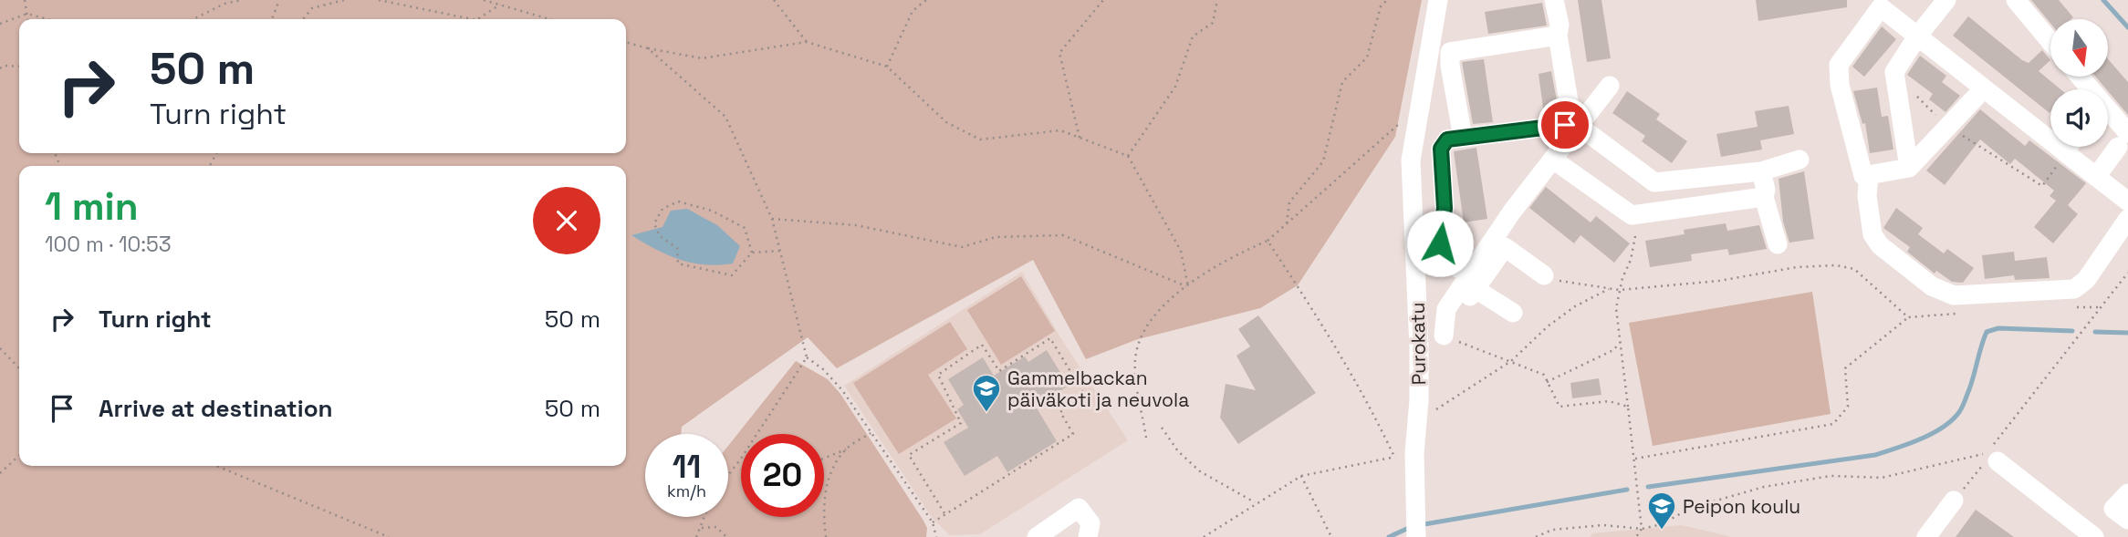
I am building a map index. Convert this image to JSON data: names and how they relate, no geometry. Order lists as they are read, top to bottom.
{
  "streets": {
    "street": ["Purokatu"]
  },
  "places": {
    "school or university": ["Gammelbackan päiväkoti ja neuvola", "Peipon koulu"]
  },
  "north": "bottom",
  "page": {
    "turn": ["50 m", "Turn right"],
    "heading": ["1 min", "100 m · 10:53"],
    "list": [
      {
        "name": "Turn right",
        "value": "50 m"
      },
      {
        "name": "Arrive at destination",
        "value": "50 m"
      }
    ],
    "speed": "11 km/h",
    "limit": "20"
  }
}
